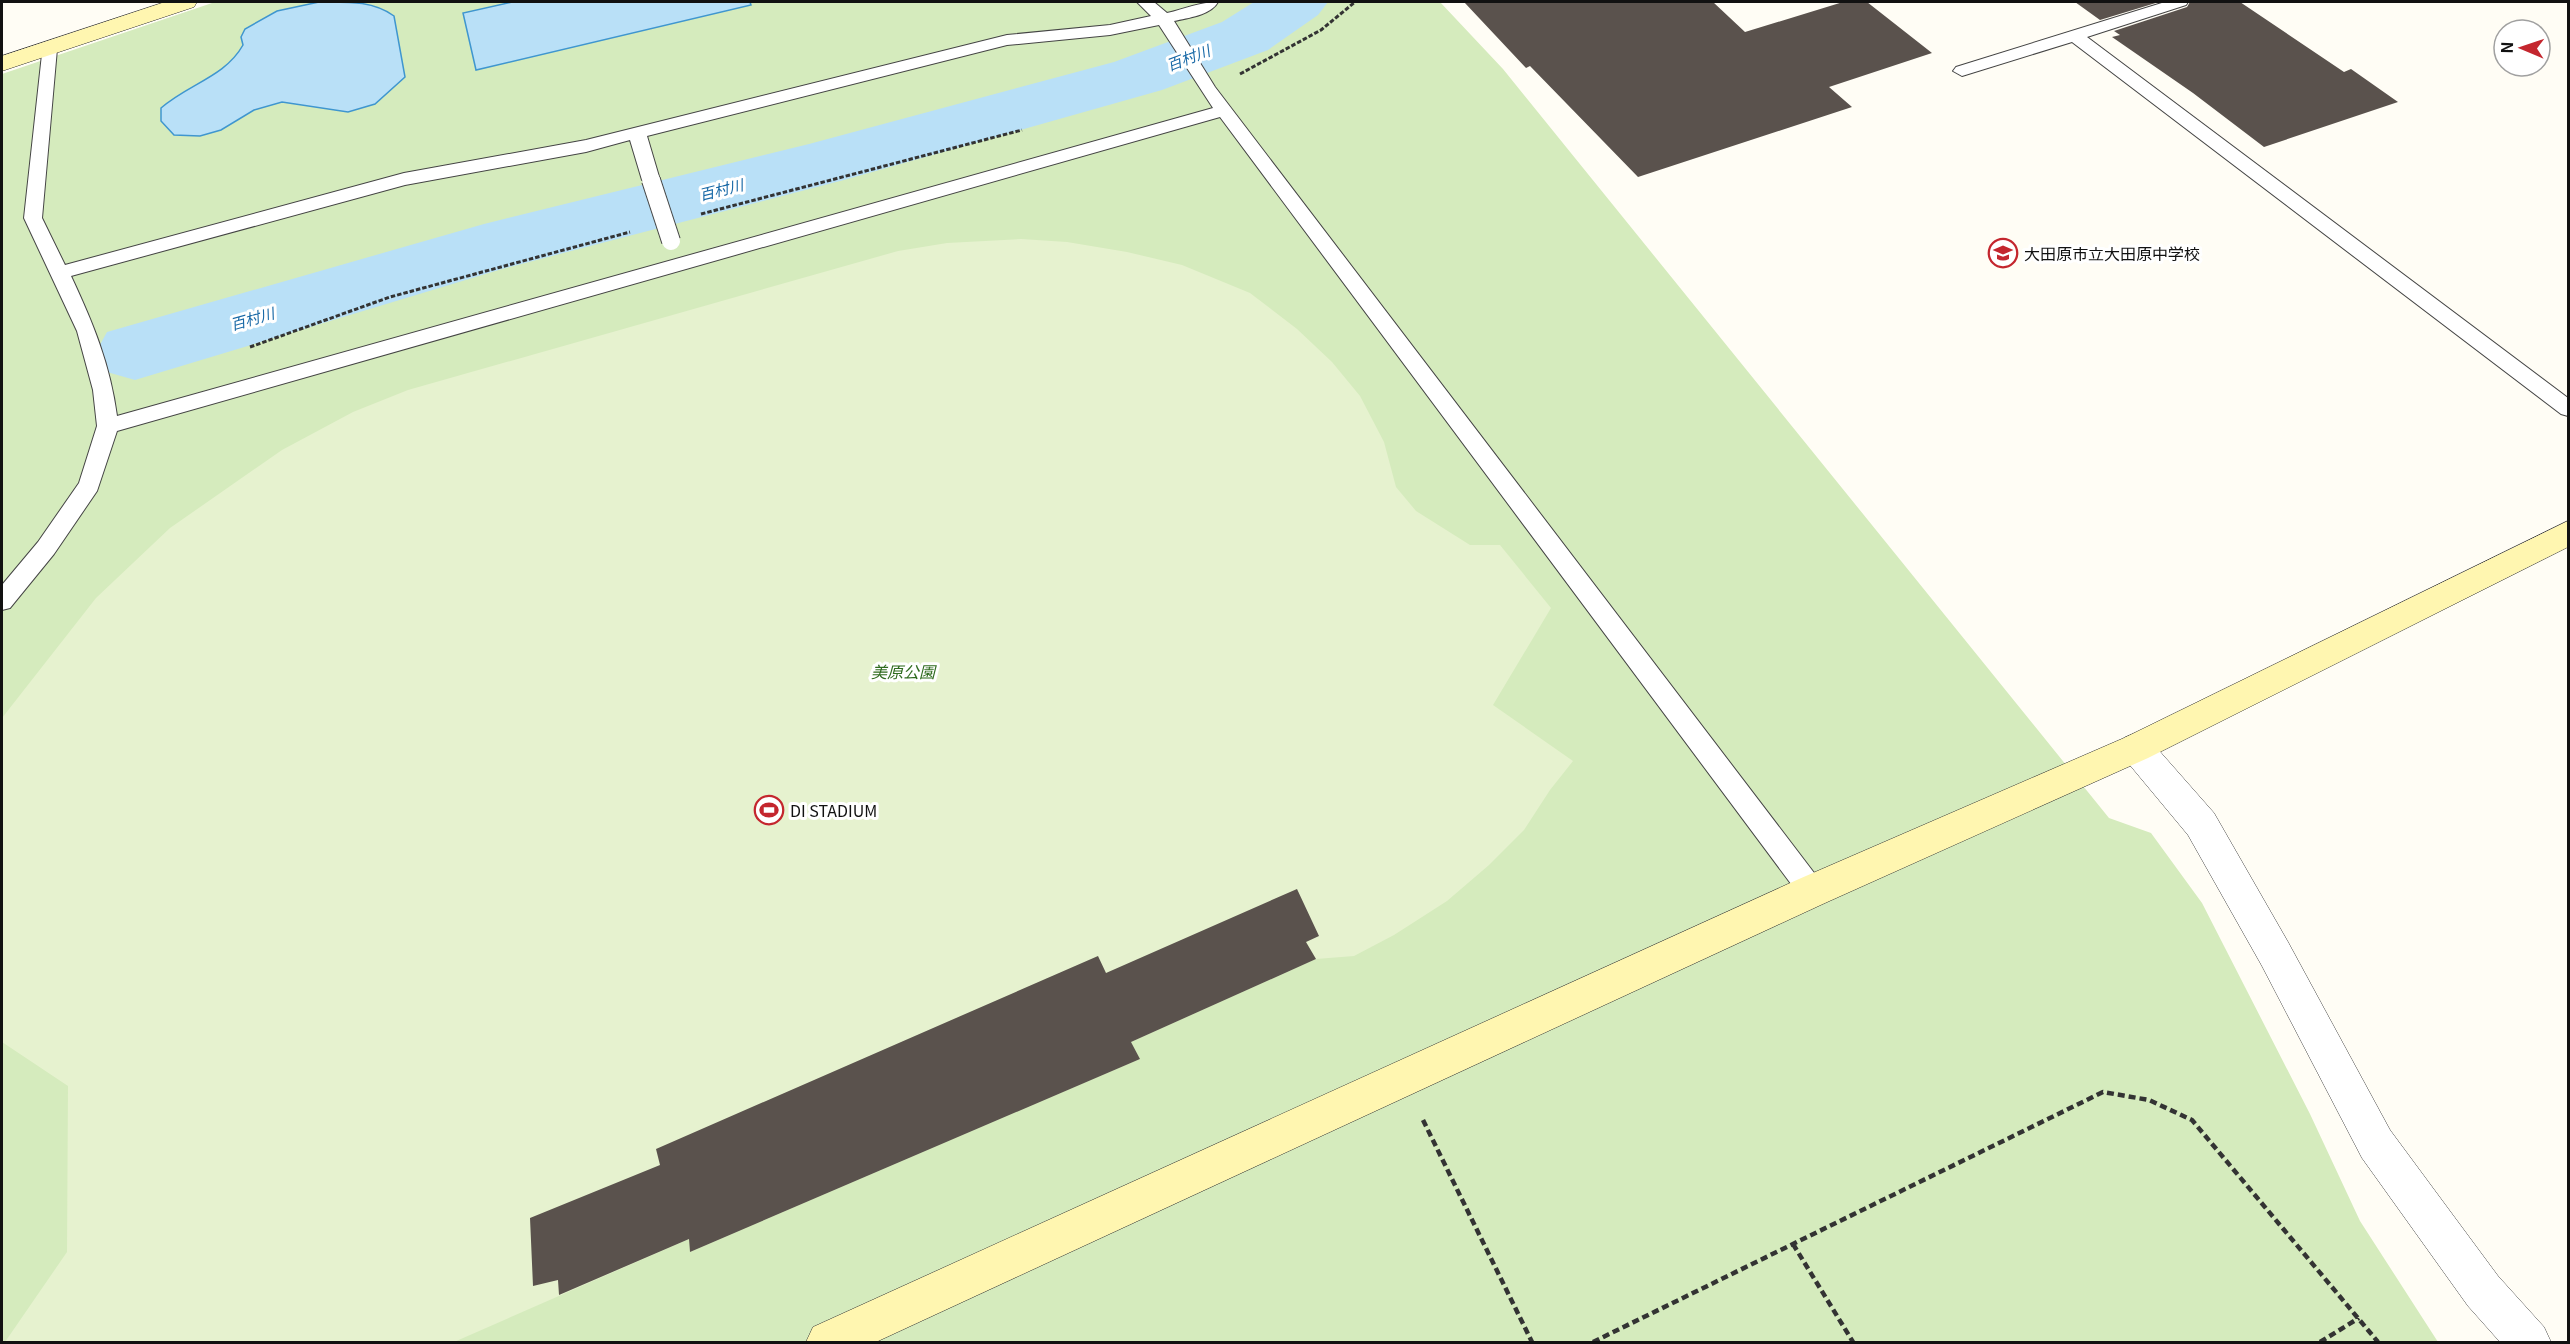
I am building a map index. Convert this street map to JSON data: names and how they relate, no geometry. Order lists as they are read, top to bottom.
{
  "water": ["百村川"],
  "parks": ["美原公園"],
  "places": {
    "school or university": ["大田原市立大田原中学校"],
    "sports": ["DI STADIUM"]
  },
  "north": "left"
}
